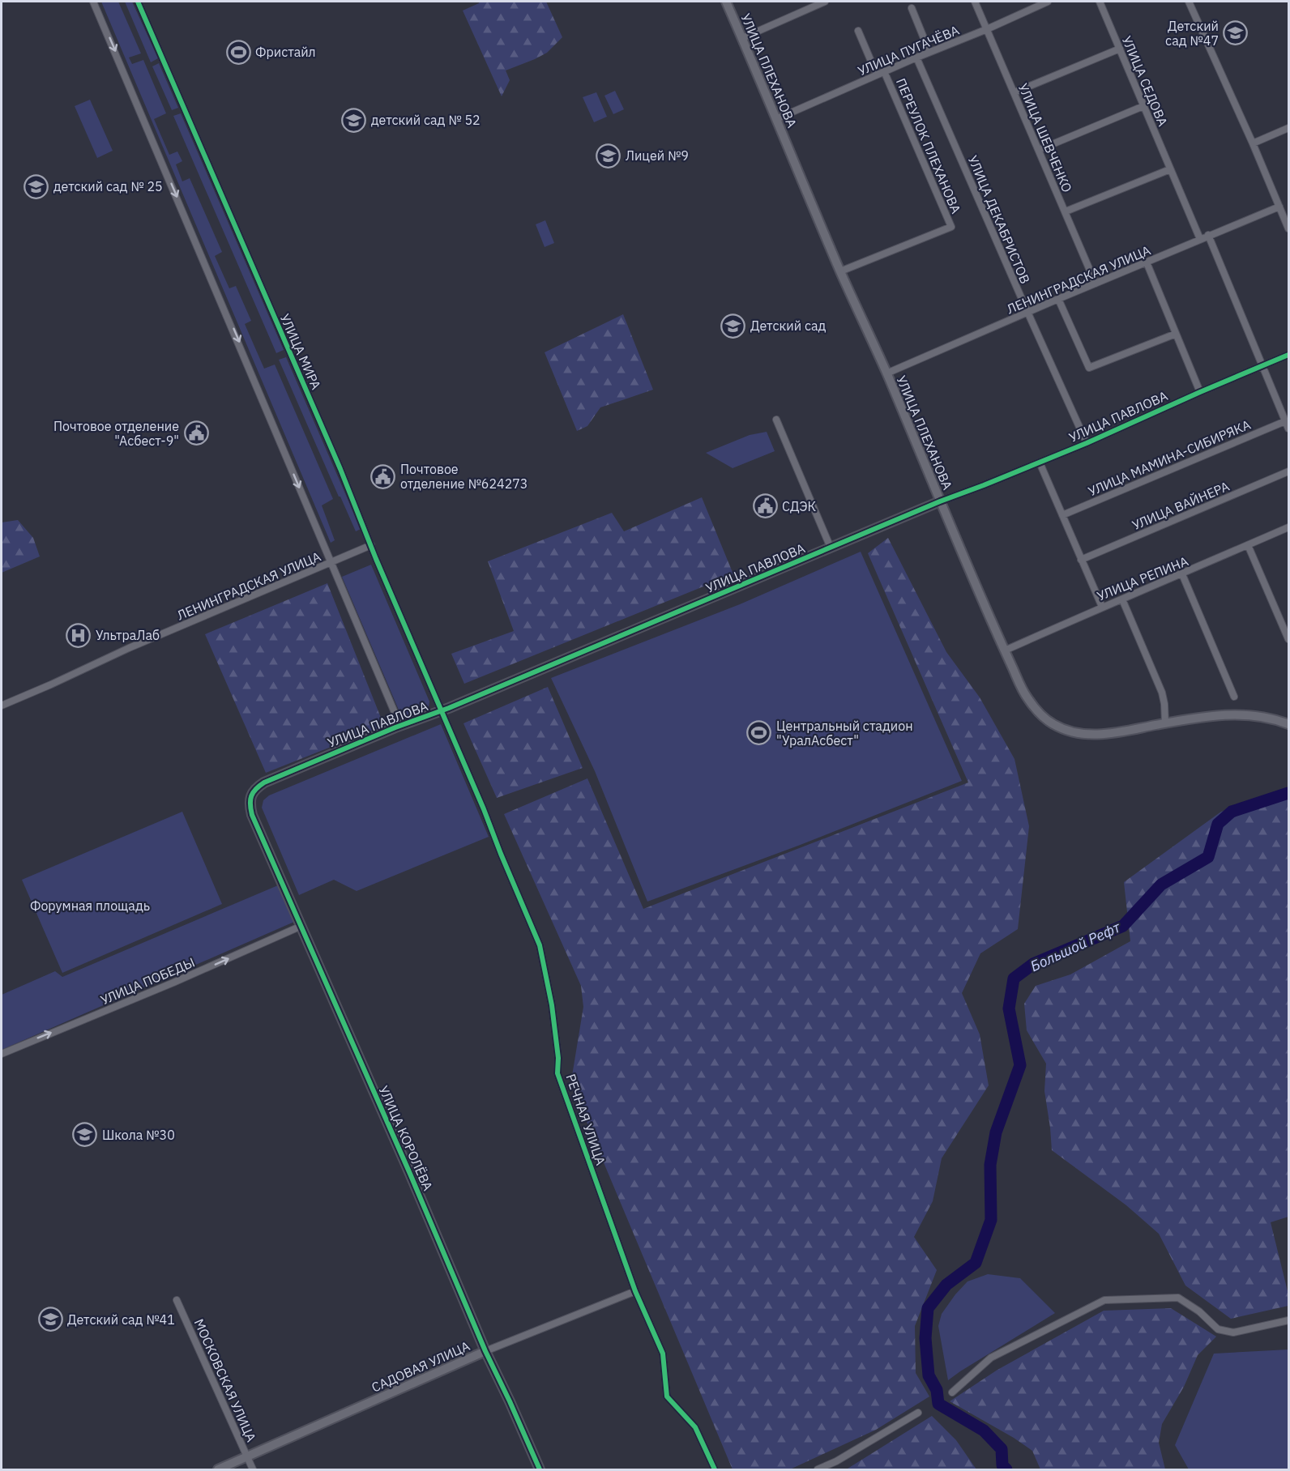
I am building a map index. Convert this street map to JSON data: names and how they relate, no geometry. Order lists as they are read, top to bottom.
{
  "streets": {
    "street": [
      "УЛИЦА ПУГАЧЁВА",
      "УЛИЦА ПЛЕХАНОВА",
      "УЛИЦА СЕДОВА",
      "УЛИЦА ШЕВЧЕНКО",
      "ПЕРЕУЛОК ПЛЕХАНОВА",
      "УЛИЦА ДЕКАБРИСТОВ",
      "ЛЕНИНГРАДСКАЯ УЛИЦА",
      "УЛИЦА МИРА",
      "УЛИЦА ПАВЛОВА",
      "УЛИЦА МАМИНА-СИБИРЯКА",
      "УЛИЦА ВАЙНЕРА",
      "УЛИЦА РЕПИНА",
      "УЛИЦА ПОБЕДЫ",
      "РЕЧНАЯ УЛИЦА",
      "УЛИЦА КОРОЛЁВА",
      "САДОВАЯ УЛИЦА",
      "МОСКОВСКАЯ УЛИЦА"
    ]
  },
  "crossings": [
    ["УЛИЦА ПУГАЧЁВА", "УЛИЦА ПЛЕХАНОВА"],
    ["УЛИЦА ПУГАЧЁВА", "УЛИЦА ШЕВЧЕНКО"],
    ["УЛИЦА ПУГАЧЁВА", "ПЕРЕУЛОК ПЛЕХАНОВА"],
    ["УЛИЦА ПУГАЧЁВА", "УЛИЦА ДЕКАБРИСТОВ"],
    ["УЛИЦА ПЛЕХАНОВА", "ПЕРЕУЛОК ПЛЕХАНОВА"],
    ["УЛИЦА ПЛЕХАНОВА", "ЛЕНИНГРАДСКАЯ УЛИЦА"],
    ["УЛИЦА ПЛЕХАНОВА", "УЛИЦА ПАВЛОВА"],
    ["УЛИЦА ПЛЕХАНОВА", "УЛИЦА РЕПИНА"],
    ["УЛИЦА СЕДОВА", "ЛЕНИНГРАДСКАЯ УЛИЦА"],
    ["УЛИЦА ШЕВЧЕНКО", "ЛЕНИНГРАДСКАЯ УЛИЦА"],
    ["УЛИЦА ДЕКАБРИСТОВ", "ЛЕНИНГРАДСКАЯ УЛИЦА"],
    ["УЛИЦА ДЕКАБРИСТОВ", "УЛИЦА ПАВЛОВА"],
    ["ЛЕНИНГРАДСКАЯ УЛИЦА", "УЛИЦА МИРА"],
    ["УЛИЦА МИРА", "УЛИЦА ПАВЛОВА"],
    ["УЛИЦА МИРА", "РЕЧНАЯ УЛИЦА"],
    ["УЛИЦА ПАВЛОВА", "РЕЧНАЯ УЛИЦА"],
    ["УЛИЦА ПАВЛОВА", "УЛИЦА КОРОЛЁВА"],
    ["УЛИЦА ПОБЕДЫ", "УЛИЦА КОРОЛЁВА"],
    ["РЕЧНАЯ УЛИЦА", "САДОВАЯ УЛИЦА"],
    ["УЛИЦА КОРОЛЁВА", "САДОВАЯ УЛИЦА"],
    ["САДОВАЯ УЛИЦА", "МОСКОВСКАЯ УЛИЦА"]
  ],
  "one_way": ["УЛИЦА ПОБЕДЫ"],
  "water": ["Большой Рефт"],
  "parks": ["Форумная площадь"],
  "places": {
    "school or university": [
      "Детский сад №47",
      "детский сад № 52",
      "Лицей №9",
      "детский сад № 25",
      "Детский сад",
      "Школа №30",
      "Детский сад №41"
    ],
    "sports": ["Фристайл", "Центральный стадион \"УралАсбест\""],
    "public building": ["Почтовое отделение \"Асбест-9\"", "Почтовое отделение №624273", "СДЭК"],
    "hospital": ["УльтраЛаб"]
  }
}
